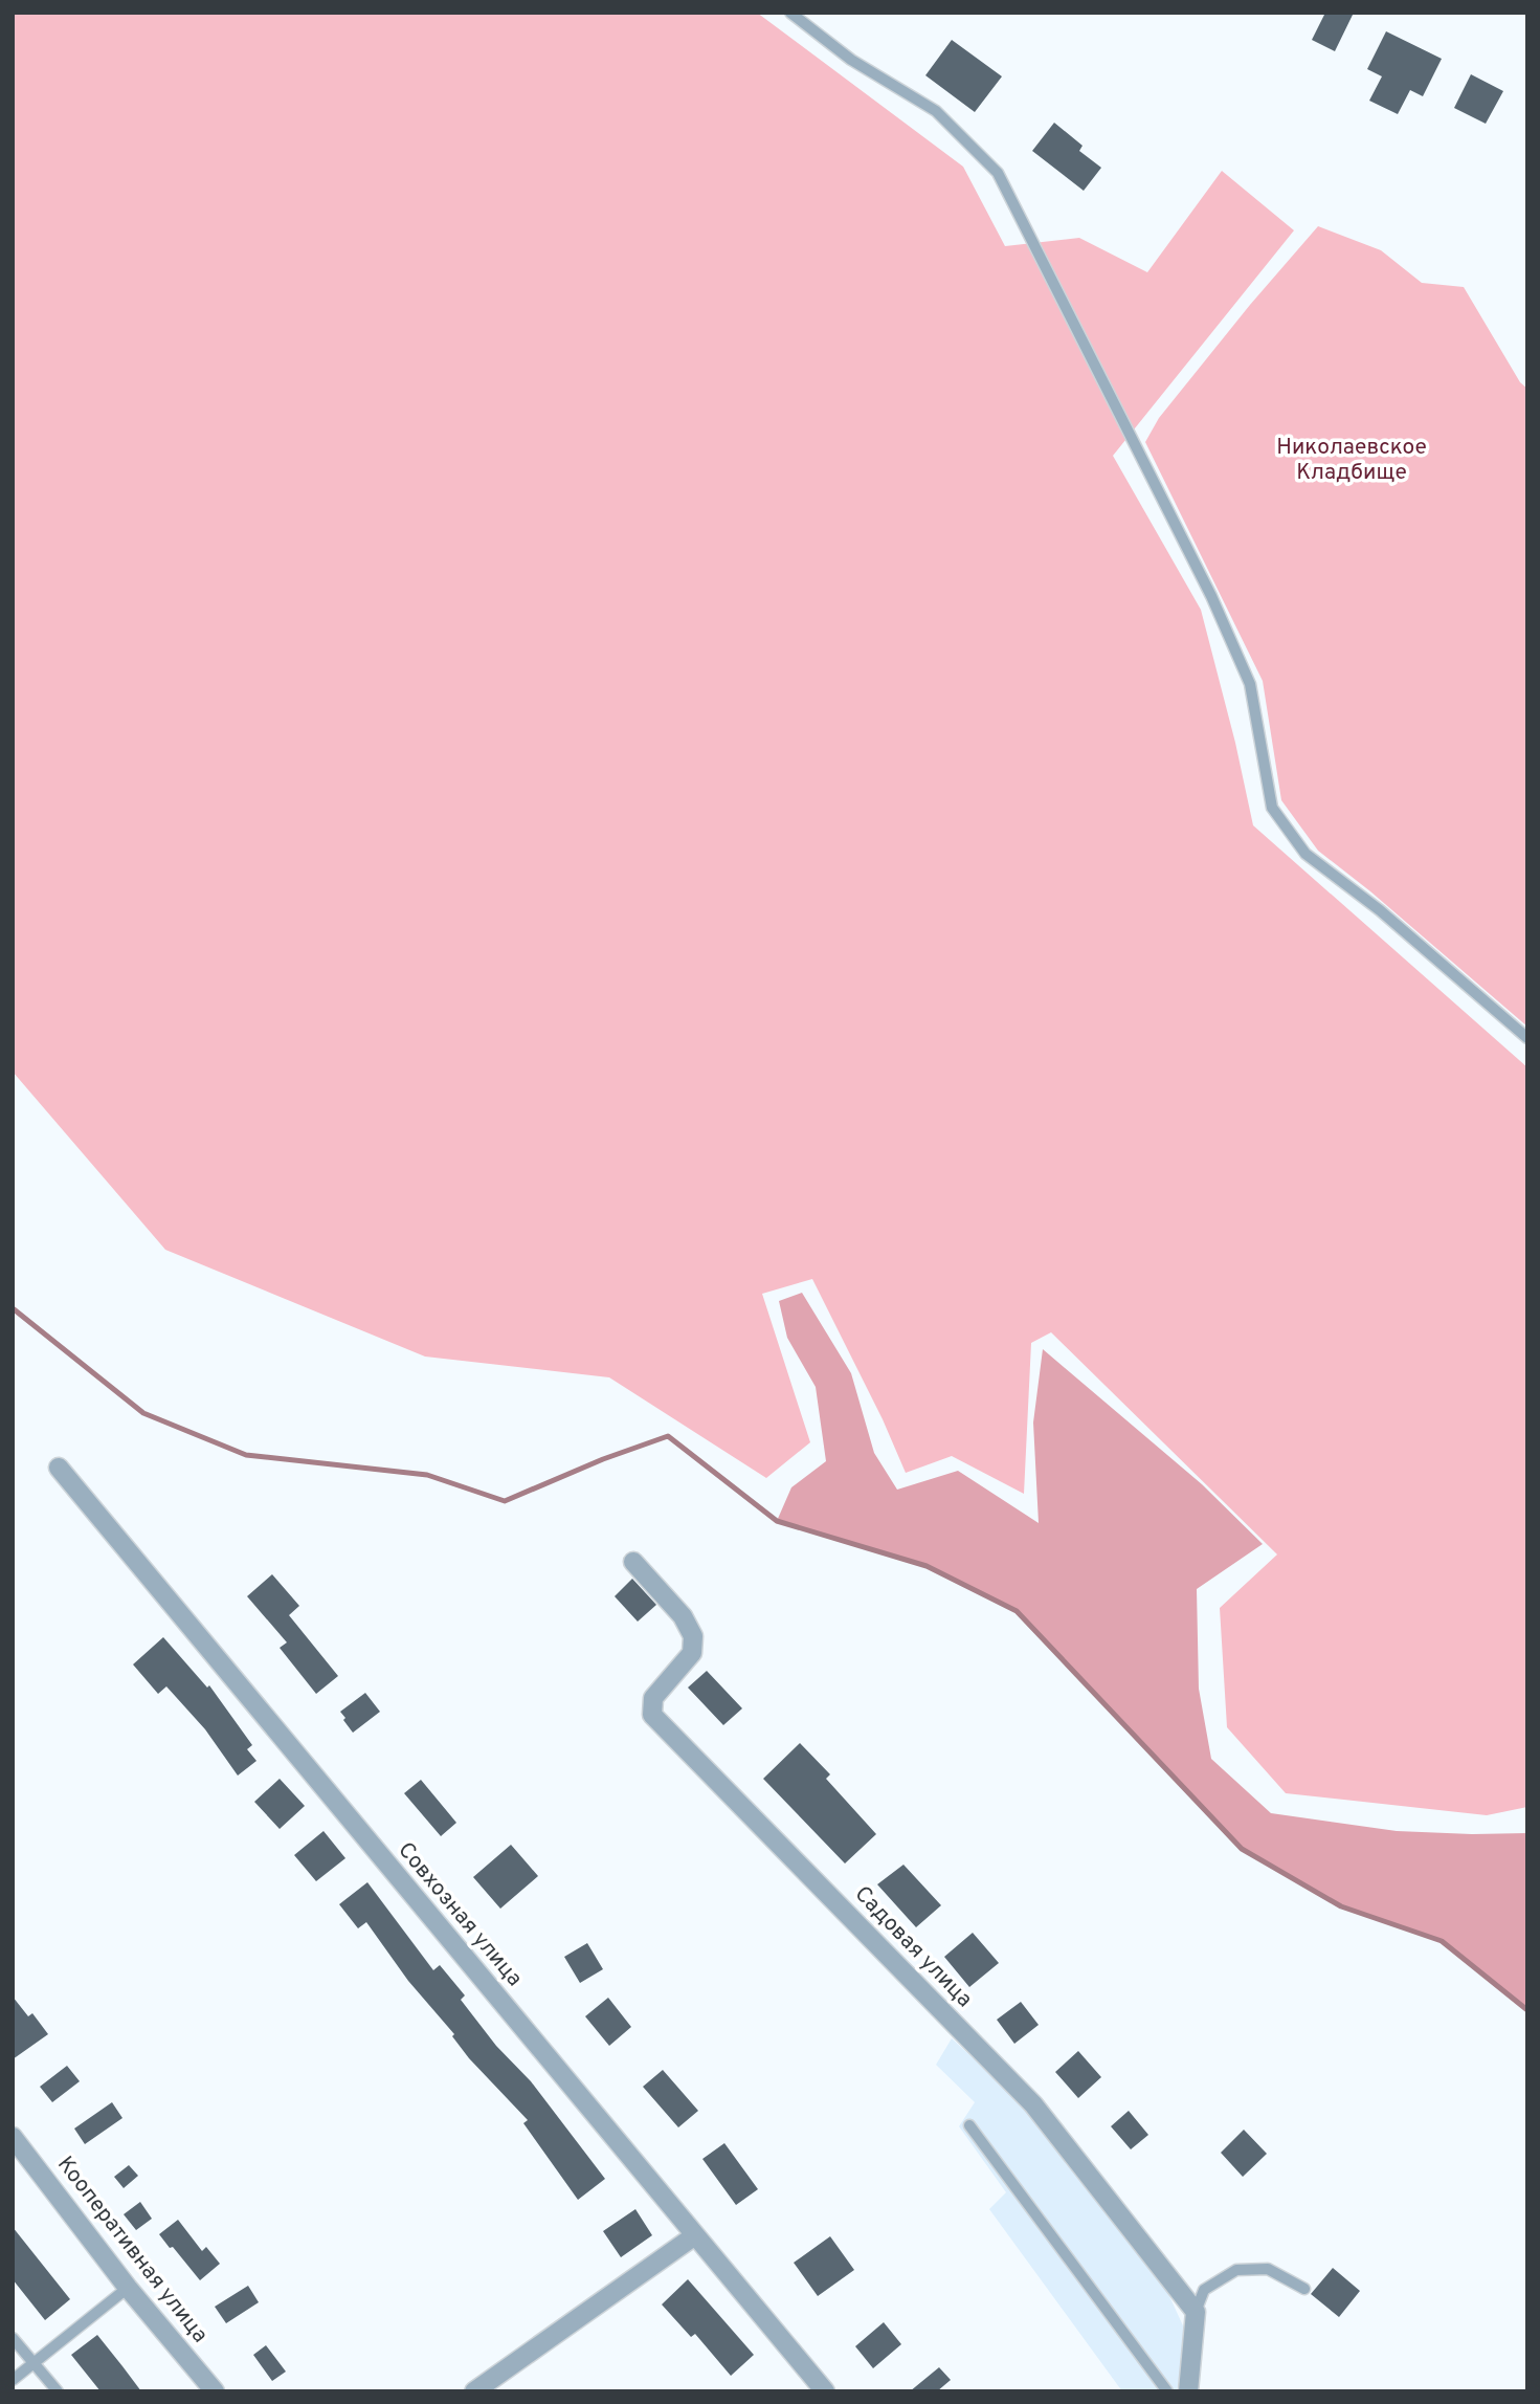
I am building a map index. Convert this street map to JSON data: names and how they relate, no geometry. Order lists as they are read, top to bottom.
{
  "streets": {
    "street": ["Совхозная улица", "Садовая улица", "Кооперативная улица"]
  },
  "parks": ["Николаевское Кладбище"]
}
